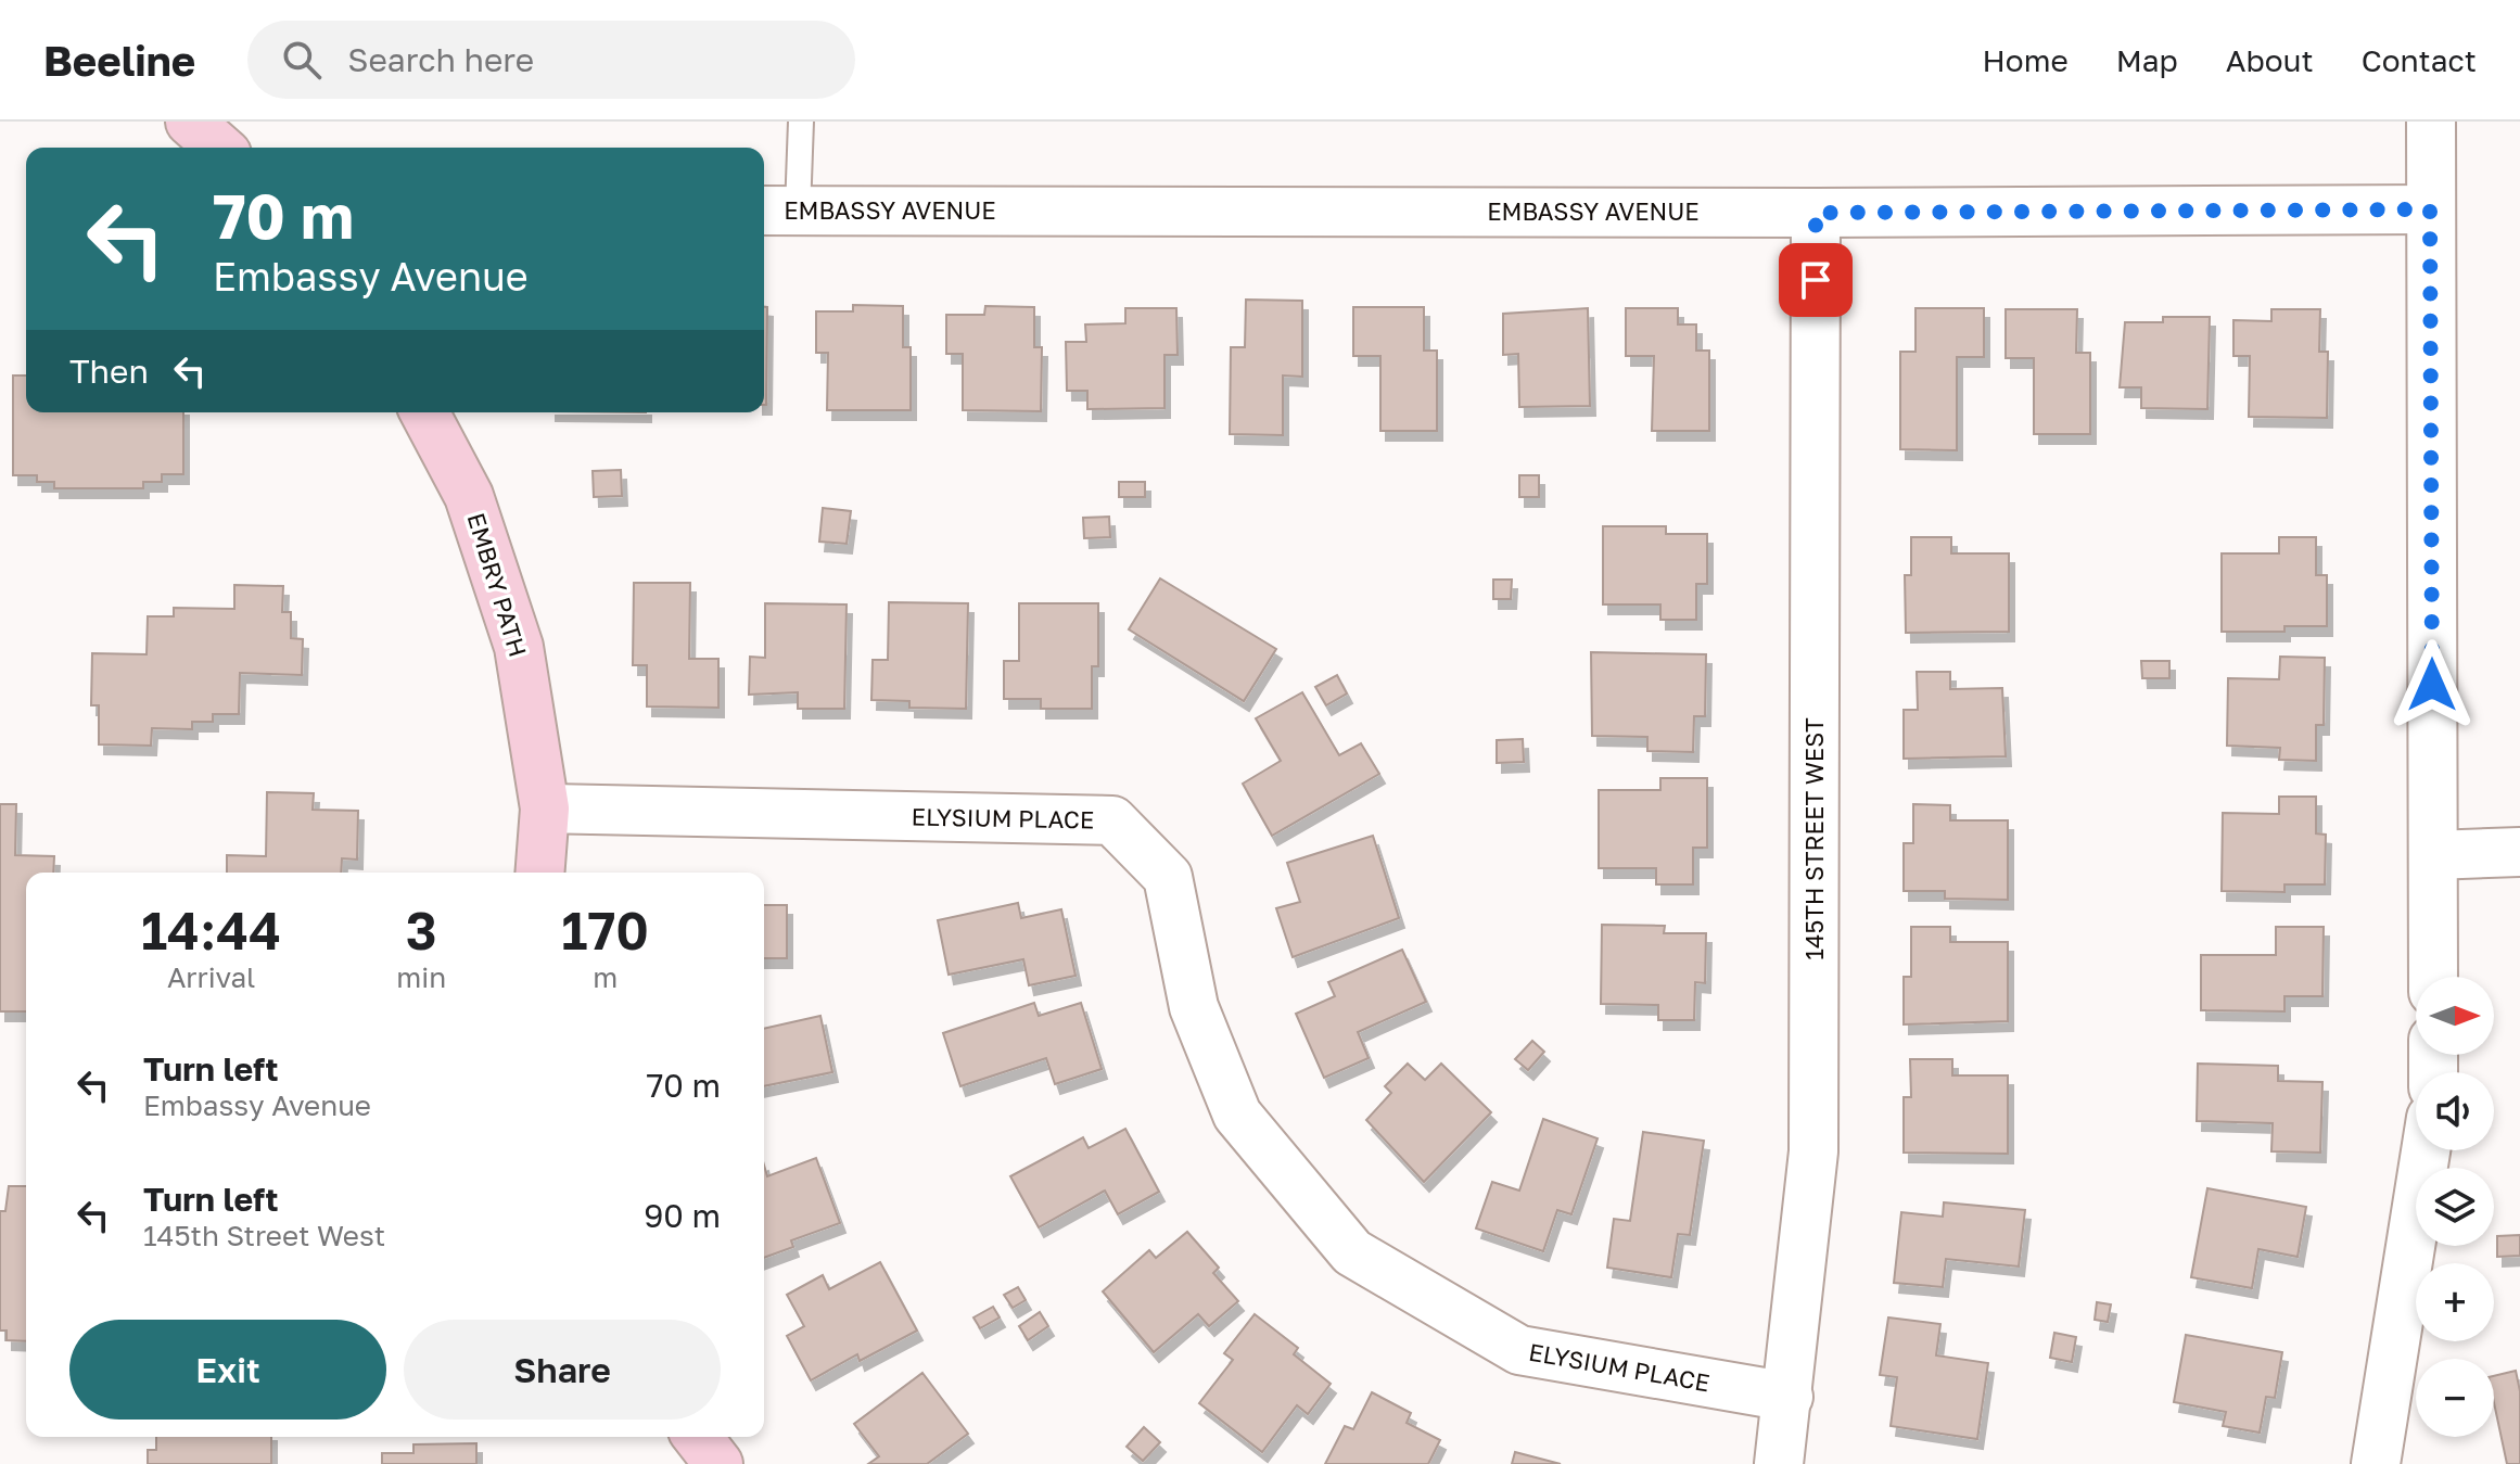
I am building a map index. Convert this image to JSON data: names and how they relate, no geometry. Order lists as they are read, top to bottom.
{
  "streets": {
    "street": [
      "EMBASSY AVENUE",
      "EMBRY PATH",
      "ELYSIUM PLACE",
      "145TH STREET WEST"
    ]
  },
  "crossings": [
    ["EMBASSY AVENUE", "145TH STREET WEST"],
    ["EMBRY PATH", "ELYSIUM PLACE"],
    ["ELYSIUM PLACE", "145TH STREET WEST"]
  ],
  "north": "right",
  "page": {
    "header": "Beeline",
    "search": "Search here",
    "nav": [
      "Home",
      "Map",
      "About",
      "Contact"
    ],
    "turn": ["70 m", "Embassy Avenue"],
    "then": "Then",
    "eta": [
      "14:44",
      "Arrival",
      "3",
      "min",
      "170",
      "m"
    ],
    "map_buttons": ["+", "−"],
    "list": [
      {
        "name": "Turn left",
        "note": "Embassy Avenue",
        "value": "70 m"
      },
      {
        "name": "Turn left",
        "note": "145th Street West",
        "value": "90 m"
      }
    ],
    "buttons": ["Exit", "Share"]
  }
}
